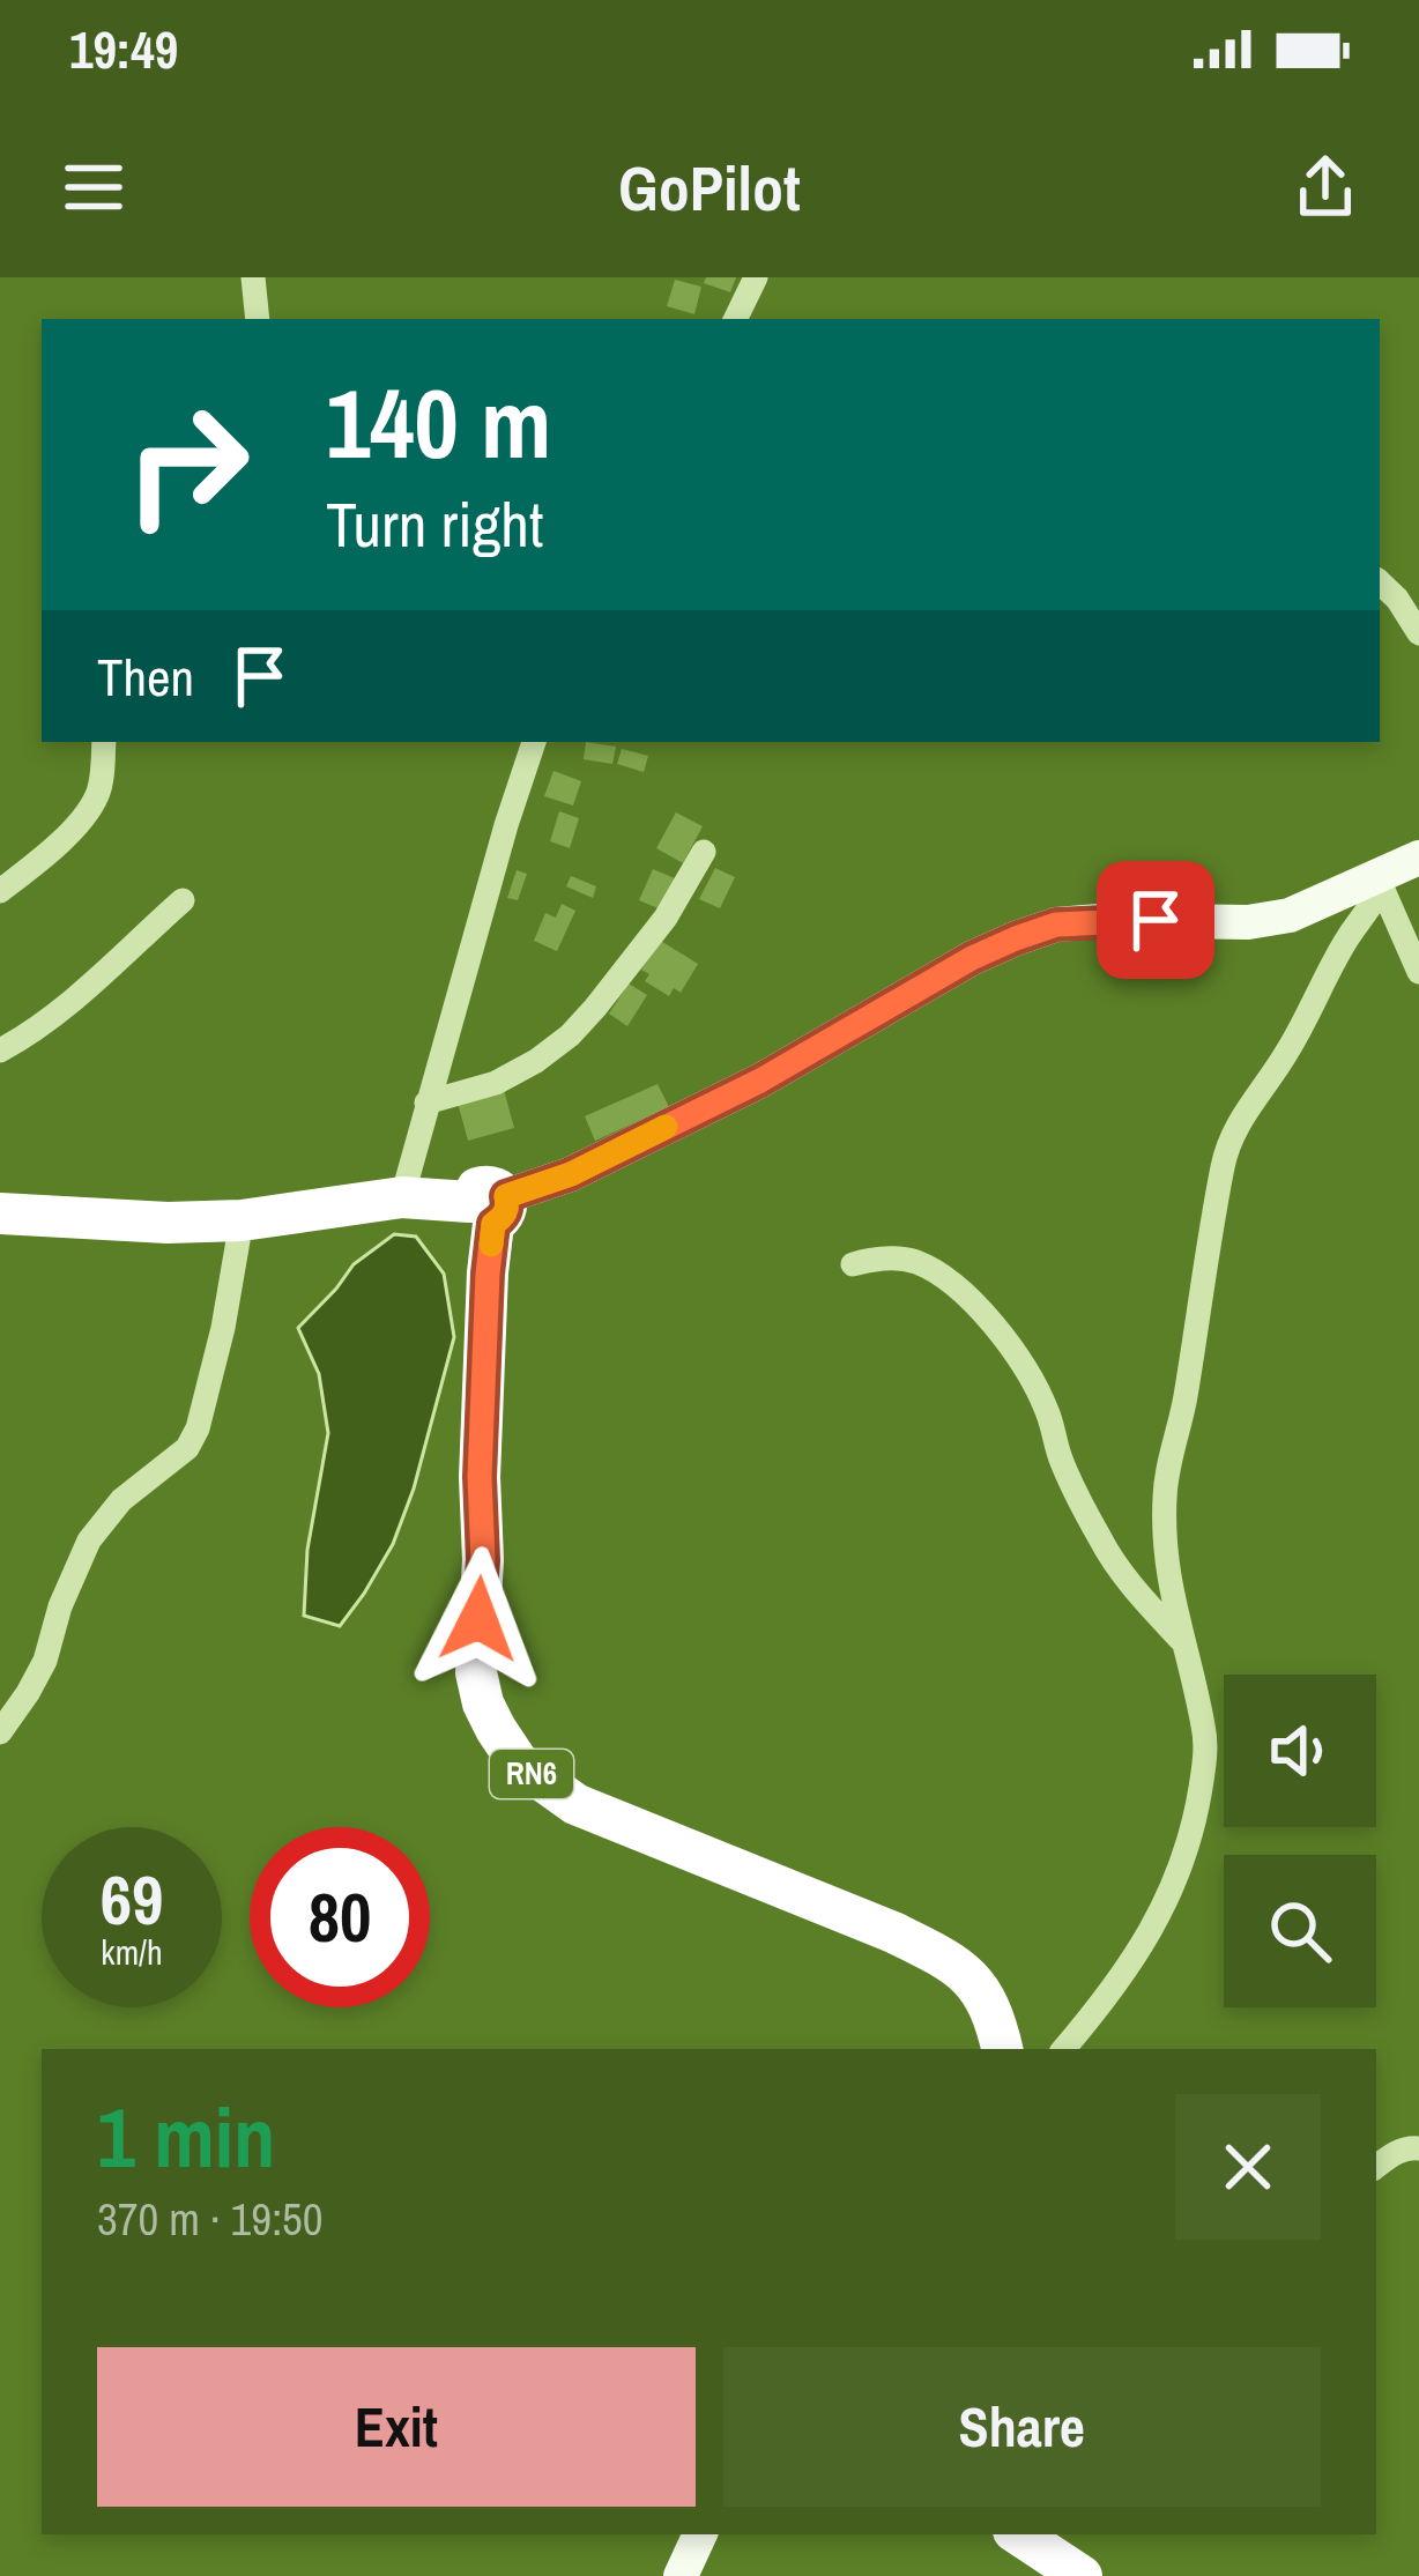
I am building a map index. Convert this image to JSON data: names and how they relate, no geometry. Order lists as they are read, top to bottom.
{
  "streets": {
    "highway": ["RN6"]
  },
  "page": {
    "status": "19:49",
    "header": "GoPilot",
    "turn": ["140 m", "Turn right"],
    "then": "Then",
    "speed": "69 km/h",
    "limit": "80",
    "heading": ["1 min", "370 m · 19:50"],
    "buttons": ["Exit", "Share"]
  }
}
